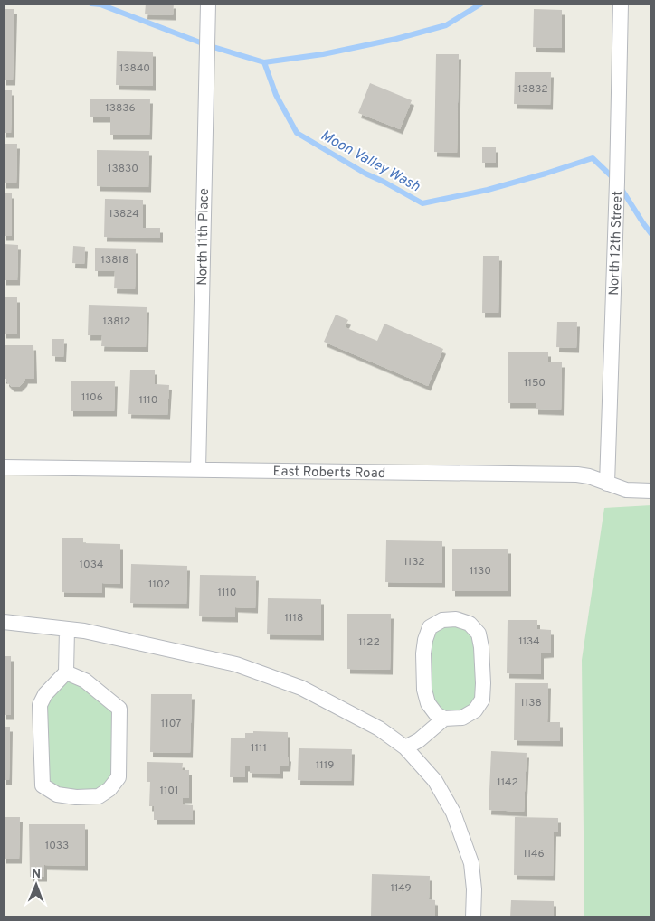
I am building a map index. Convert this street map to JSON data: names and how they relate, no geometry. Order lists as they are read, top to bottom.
{
  "streets": {
    "street": ["North 11th Place", "North 12th Street", "East Roberts Road"]
  },
  "crossings": [
    ["North 11th Place", "East Roberts Road"],
    ["North 12th Street", "East Roberts Road"]
  ],
  "water": ["Moon Valley Wash"],
  "house_numbers": [
    "13840",
    "13832",
    "13836",
    "13830",
    "13824",
    "13818",
    "13812",
    "1150",
    "1106",
    "1110",
    "1132",
    "1034",
    "1130",
    "1102",
    "1110",
    "1118",
    "1134",
    "1122",
    "1138",
    "1107",
    "1111",
    "1119",
    "1142",
    "1101",
    "1033",
    "1146",
    "1149"
  ],
  "north": "top"
}
